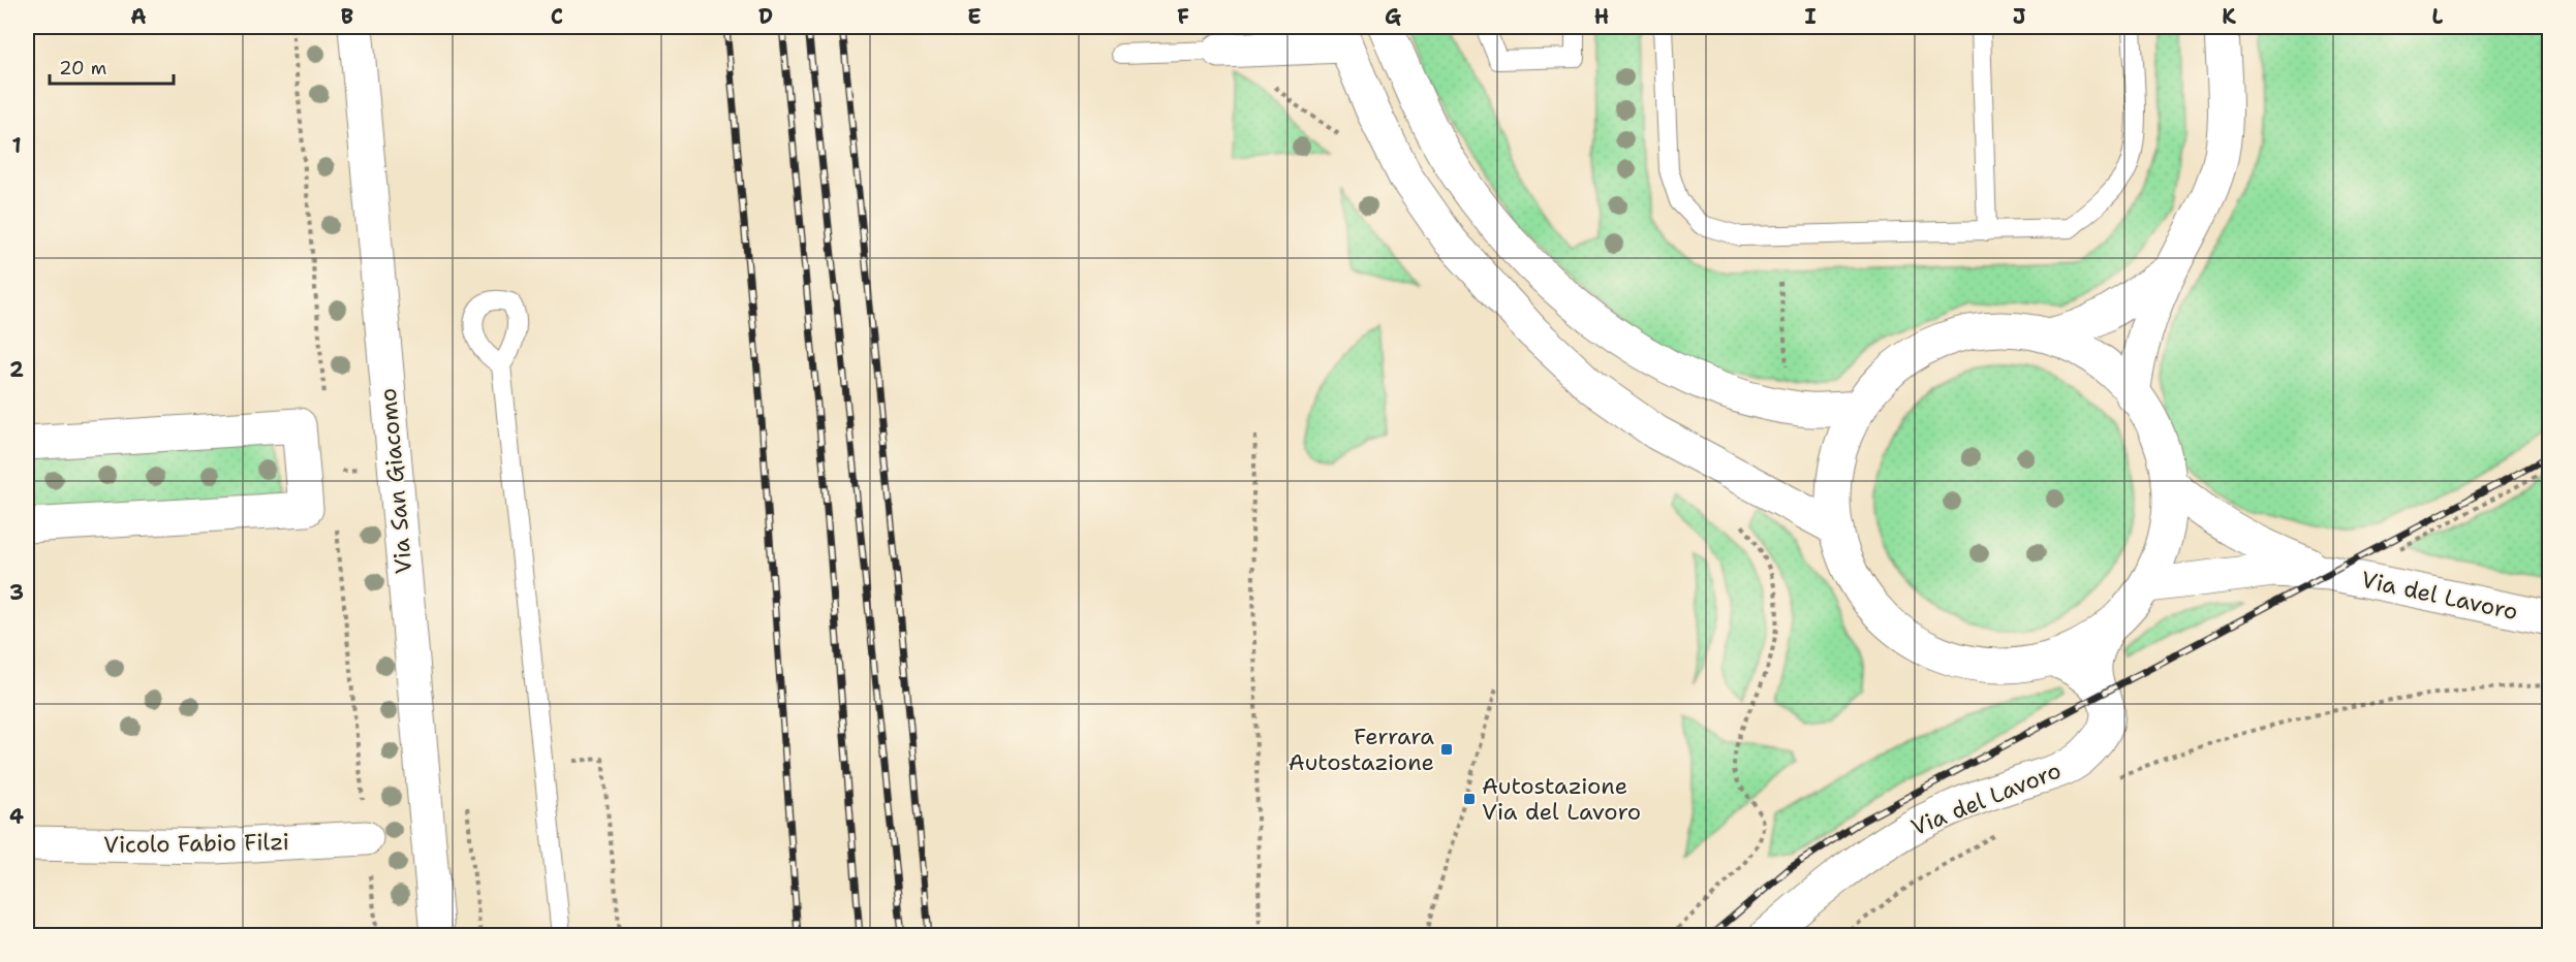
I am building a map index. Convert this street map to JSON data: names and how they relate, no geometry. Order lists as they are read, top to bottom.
{
  "streets": {
    "street": ["Via San Giacomo", "Via del Lavoro", "Vicolo Fabio Filzi"]
  },
  "places": {
    "transit": ["Ferrara Autostazione", "Autostazione Via del Lavoro"]
  },
  "scale_bar": "20 m",
  "grid": {
    "columns": [
      "A",
      "B",
      "C",
      "D",
      "E",
      "F",
      "G",
      "H",
      "I",
      "J",
      "K",
      "L"
    ],
    "rows": [
      "1",
      "2",
      "3",
      "4"
    ]
  }
}
